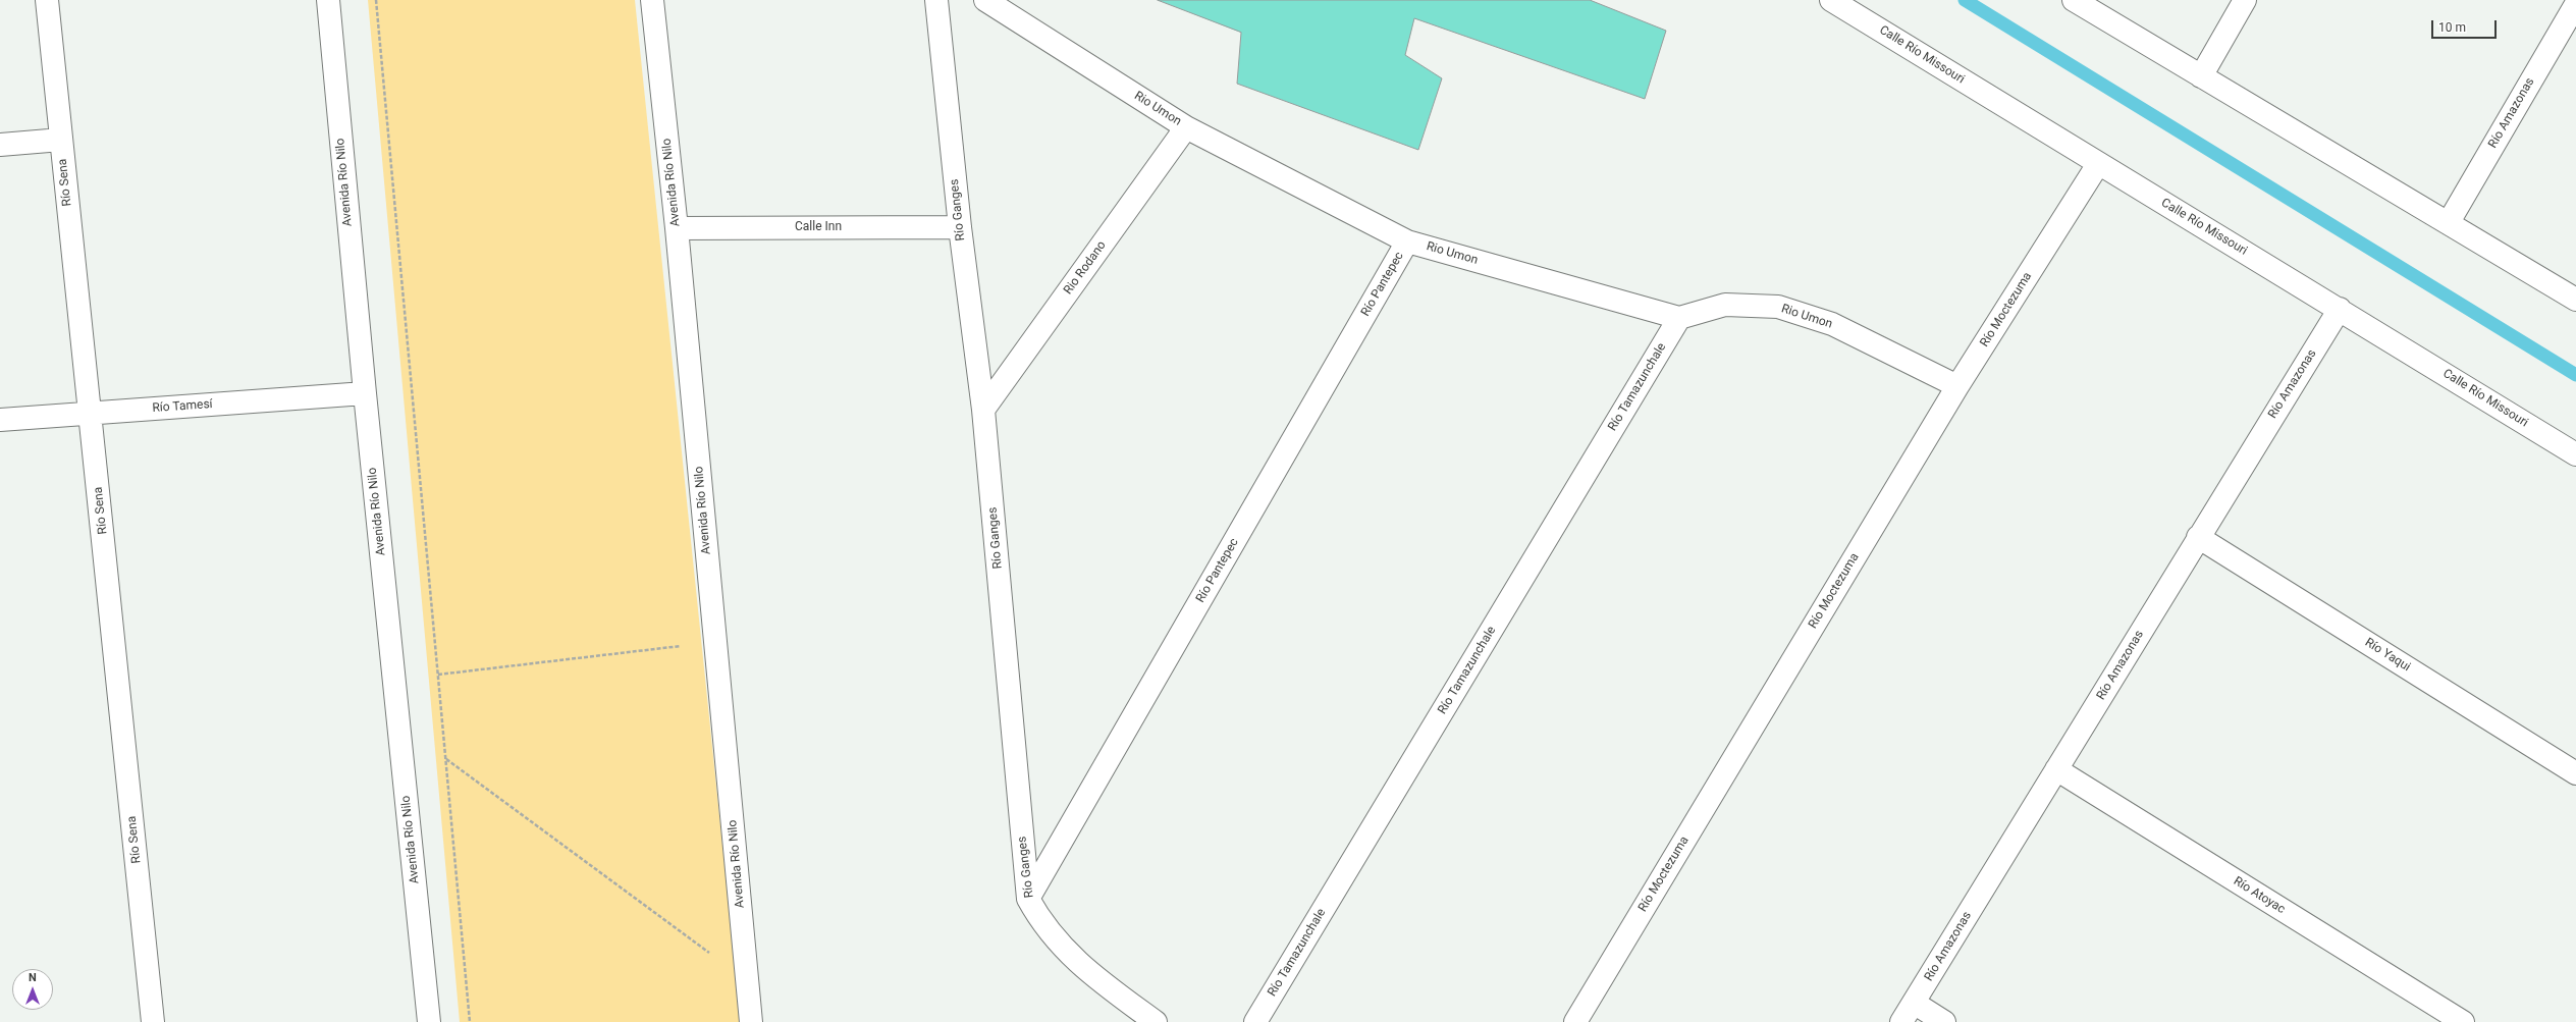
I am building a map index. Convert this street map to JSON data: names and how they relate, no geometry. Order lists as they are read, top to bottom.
{
  "streets": {
    "street": [
      "Calle Río Missouri",
      "Rio Umon",
      "Río Amazonas",
      "Río Sena",
      "Avenida Río Nilo",
      "Río Ganges",
      "Calle Inn",
      "Rio Rodano",
      "Río Pantepec",
      "Río Moctezuma",
      "Río Tamazunchale",
      "Río Tamesí",
      "Río Yaqui",
      "Río Atoyac"
    ]
  },
  "crossings": [
    ["Calle Río Missouri", "Río Amazonas"],
    ["Calle Río Missouri", "Río Moctezuma"],
    ["Rio Umon", "Rio Rodano"],
    ["Rio Umon", "Río Pantepec"],
    ["Rio Umon", "Río Moctezuma"],
    ["Rio Umon", "Río Tamazunchale"],
    ["Río Amazonas", "Río Yaqui"],
    ["Río Amazonas", "Río Atoyac"],
    ["Río Sena", "Río Tamesí"],
    ["Avenida Río Nilo", "Calle Inn"],
    ["Avenida Río Nilo", "Río Tamesí"],
    ["Río Ganges", "Calle Inn"],
    ["Río Ganges", "Rio Rodano"],
    ["Río Ganges", "Río Pantepec"]
  ],
  "scale_bar": "10 m",
  "north": "top"
}
